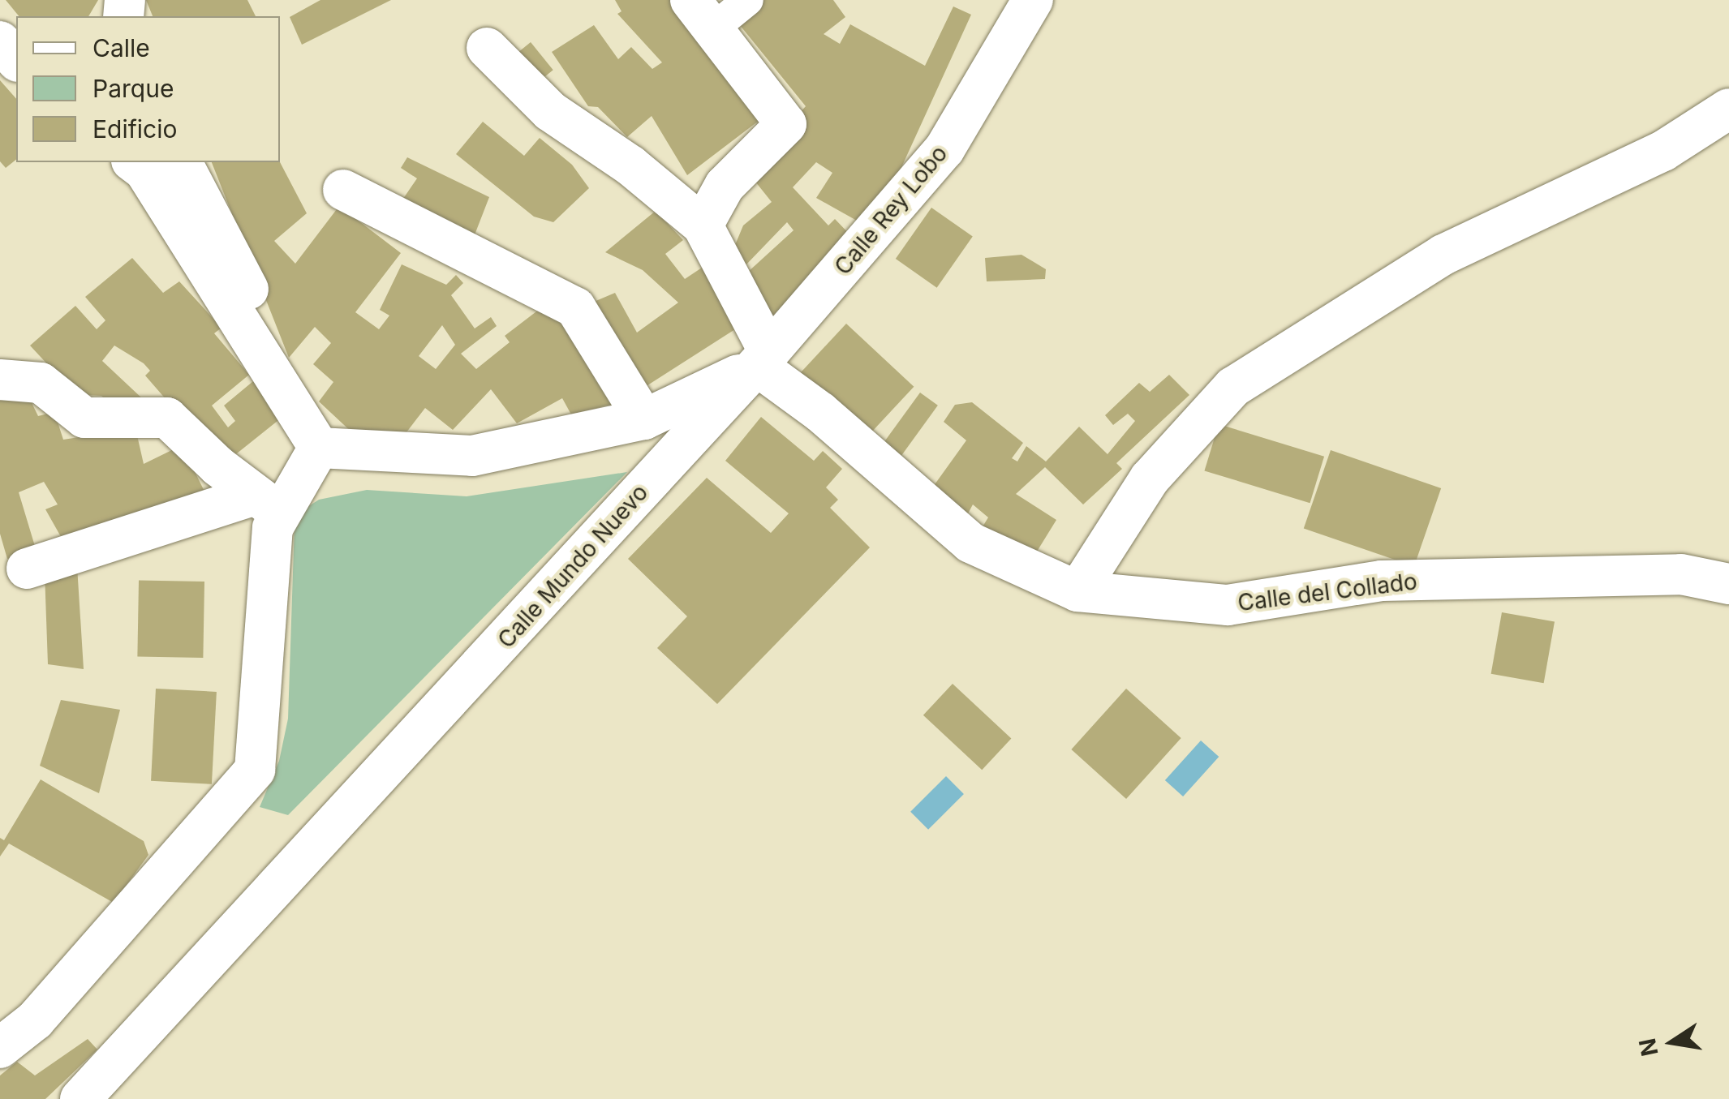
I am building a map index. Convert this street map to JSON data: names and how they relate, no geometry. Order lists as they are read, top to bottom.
{
  "streets": {
    "street": ["Calle Rey Lobo", "Calle Mundo Nuevo", "Calle del Collado"]
  },
  "crossings": [
    ["Calle Rey Lobo", "Calle Mundo Nuevo"],
    ["Calle Rey Lobo", "Calle del Collado"],
    ["Calle Mundo Nuevo", "Calle del Collado"]
  ],
  "legend": ["Calle", "Parque", "Edificio"],
  "north": "left"
}
